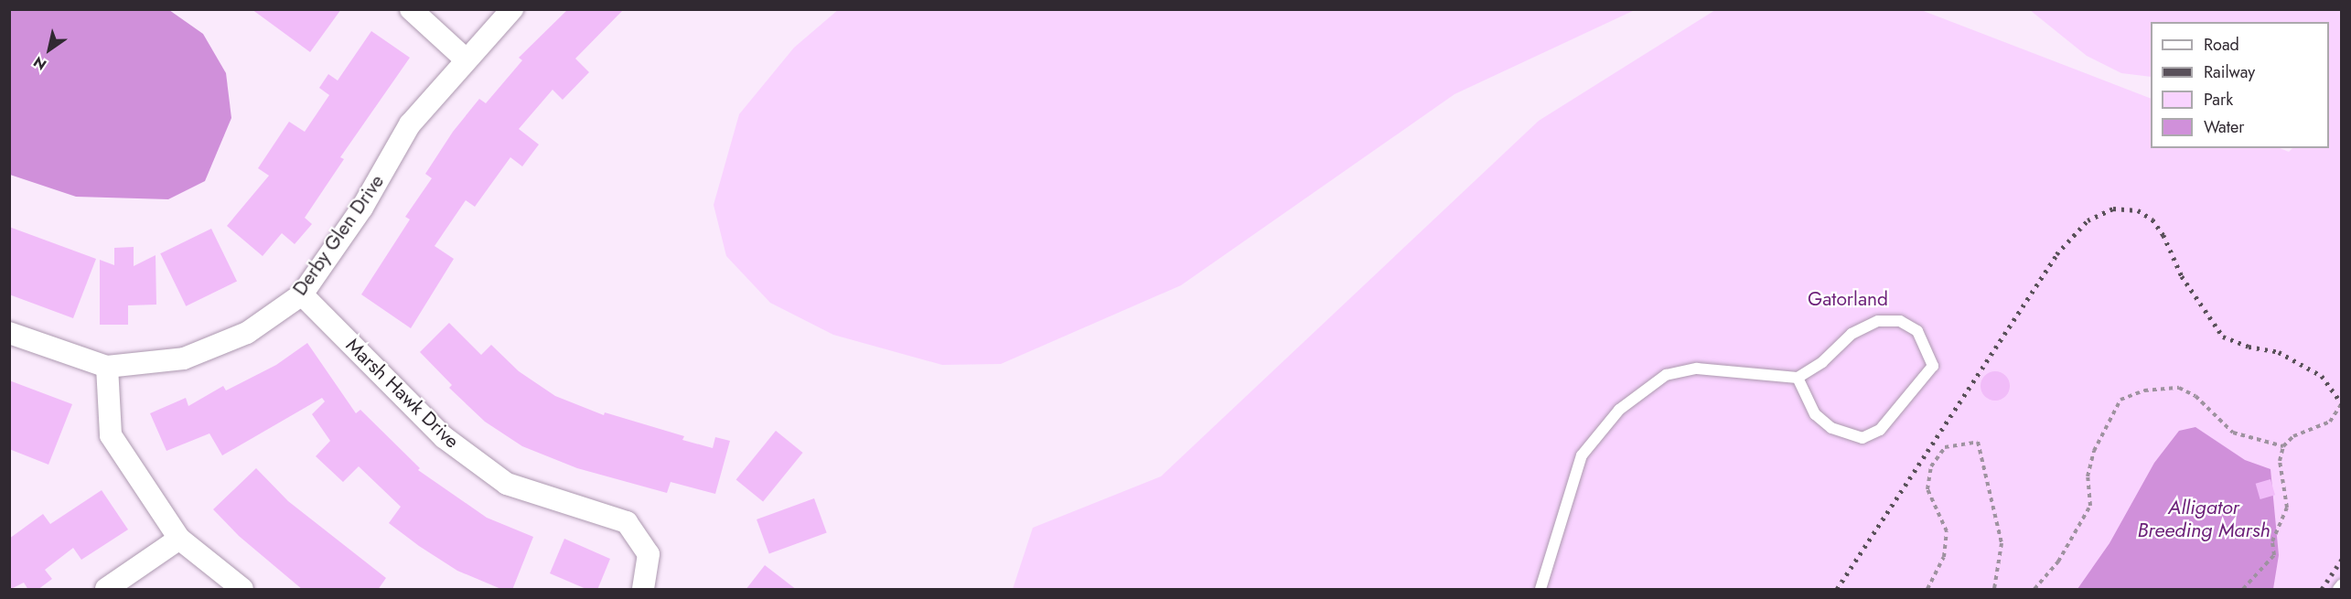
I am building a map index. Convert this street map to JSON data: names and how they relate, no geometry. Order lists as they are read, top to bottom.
{
  "streets": {
    "street": ["Derby Glen Drive", "Marsh Hawk Drive"]
  },
  "crossings": [
    ["Derby Glen Drive", "Marsh Hawk Drive"]
  ],
  "water": ["Alligator Breeding Marsh"],
  "parks": ["Gatorland"],
  "legend": [
    "Road",
    "Railway",
    "Park",
    "Water"
  ],
  "north": "bottom left"
}
